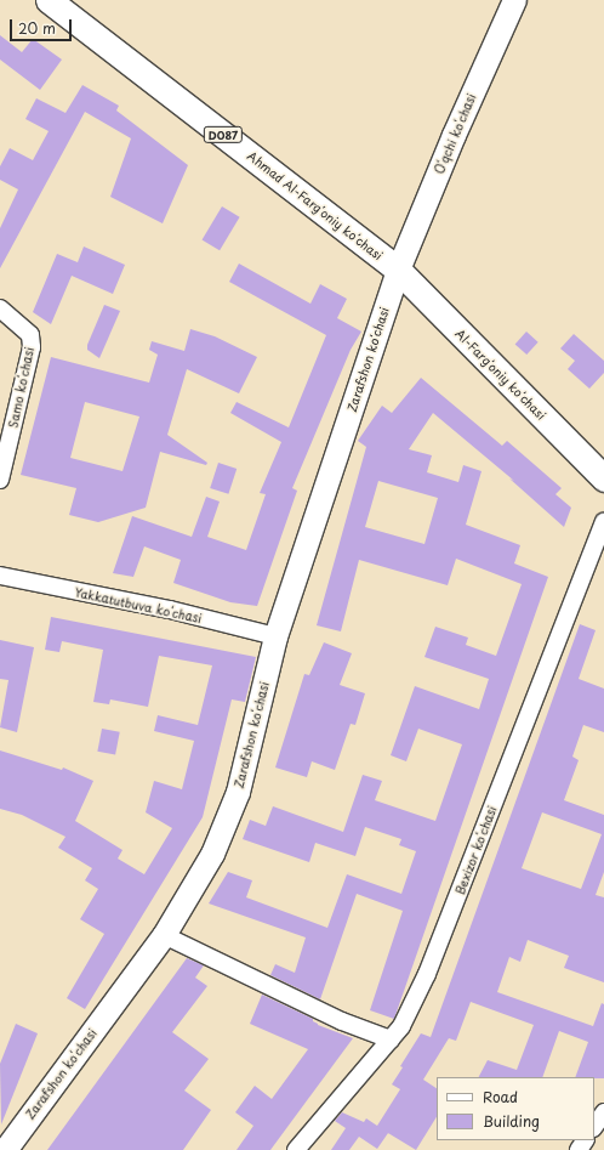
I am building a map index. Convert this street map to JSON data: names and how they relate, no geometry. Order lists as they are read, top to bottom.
{
  "streets": {
    "main road": [
      "Oʻqchi koʻchasi",
      "D087",
      "Ahmad Al-Fargʻoniy koʻchasi",
      "Zarafshon koʻchasi",
      "Al-Fargʻoniy koʻchasi"
    ],
    "street": ["Samo koʻchasi", "Yakkatutbuva koʻchasi", "Bexizor koʻchasi"]
  },
  "crossings": [
    ["Oʻqchi koʻchasi", "Ahmad Al-Fargʻoniy koʻchasi"],
    ["Oʻqchi koʻchasi", "Zarafshon koʻchasi"],
    ["Oʻqchi koʻchasi", "Al-Fargʻoniy koʻchasi"],
    ["Ahmad Al-Fargʻoniy koʻchasi", "Zarafshon koʻchasi"],
    ["Ahmad Al-Fargʻoniy koʻchasi", "Al-Fargʻoniy koʻchasi"],
    ["Zarafshon koʻchasi", "Al-Fargʻoniy koʻchasi"],
    ["Zarafshon koʻchasi", "Yakkatutbuva koʻchasi"]
  ],
  "legend": ["Road", "Building"],
  "scale_bar": "20 m"
}
